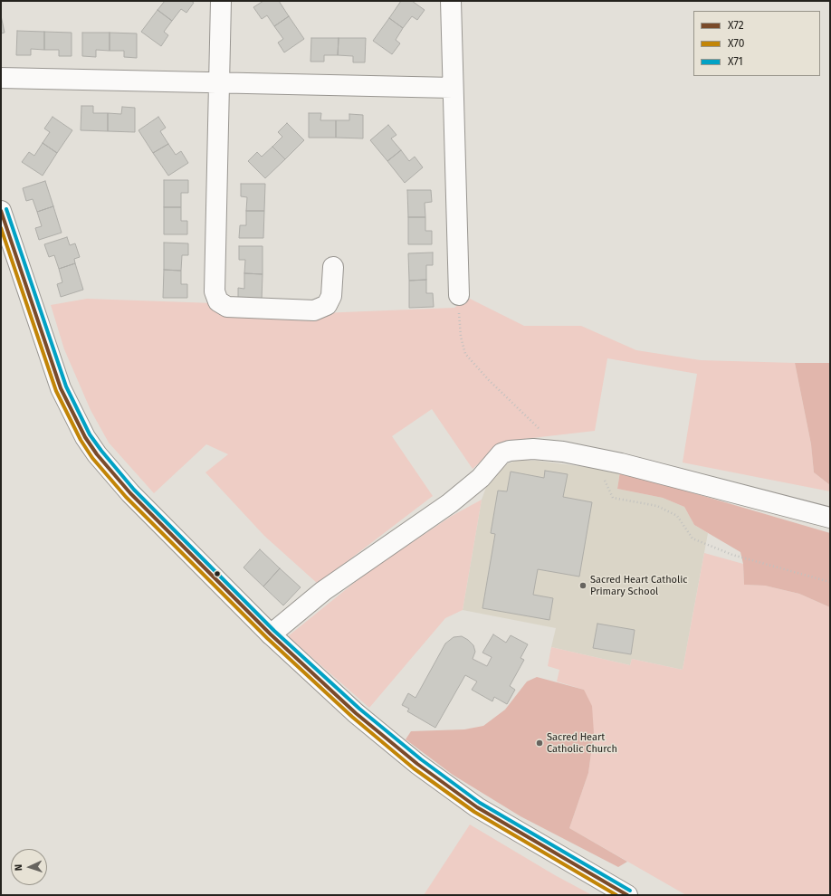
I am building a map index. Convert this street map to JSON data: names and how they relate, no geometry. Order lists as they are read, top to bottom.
{
  "places": ["Sacred Heart Catholic Primary School", "Sacred Heart Catholic Church"],
  "lines": ["transit line X71", "transit line X72", "transit line X70"],
  "legend": ["X72", "X70", "X71"],
  "north": "left"
}
